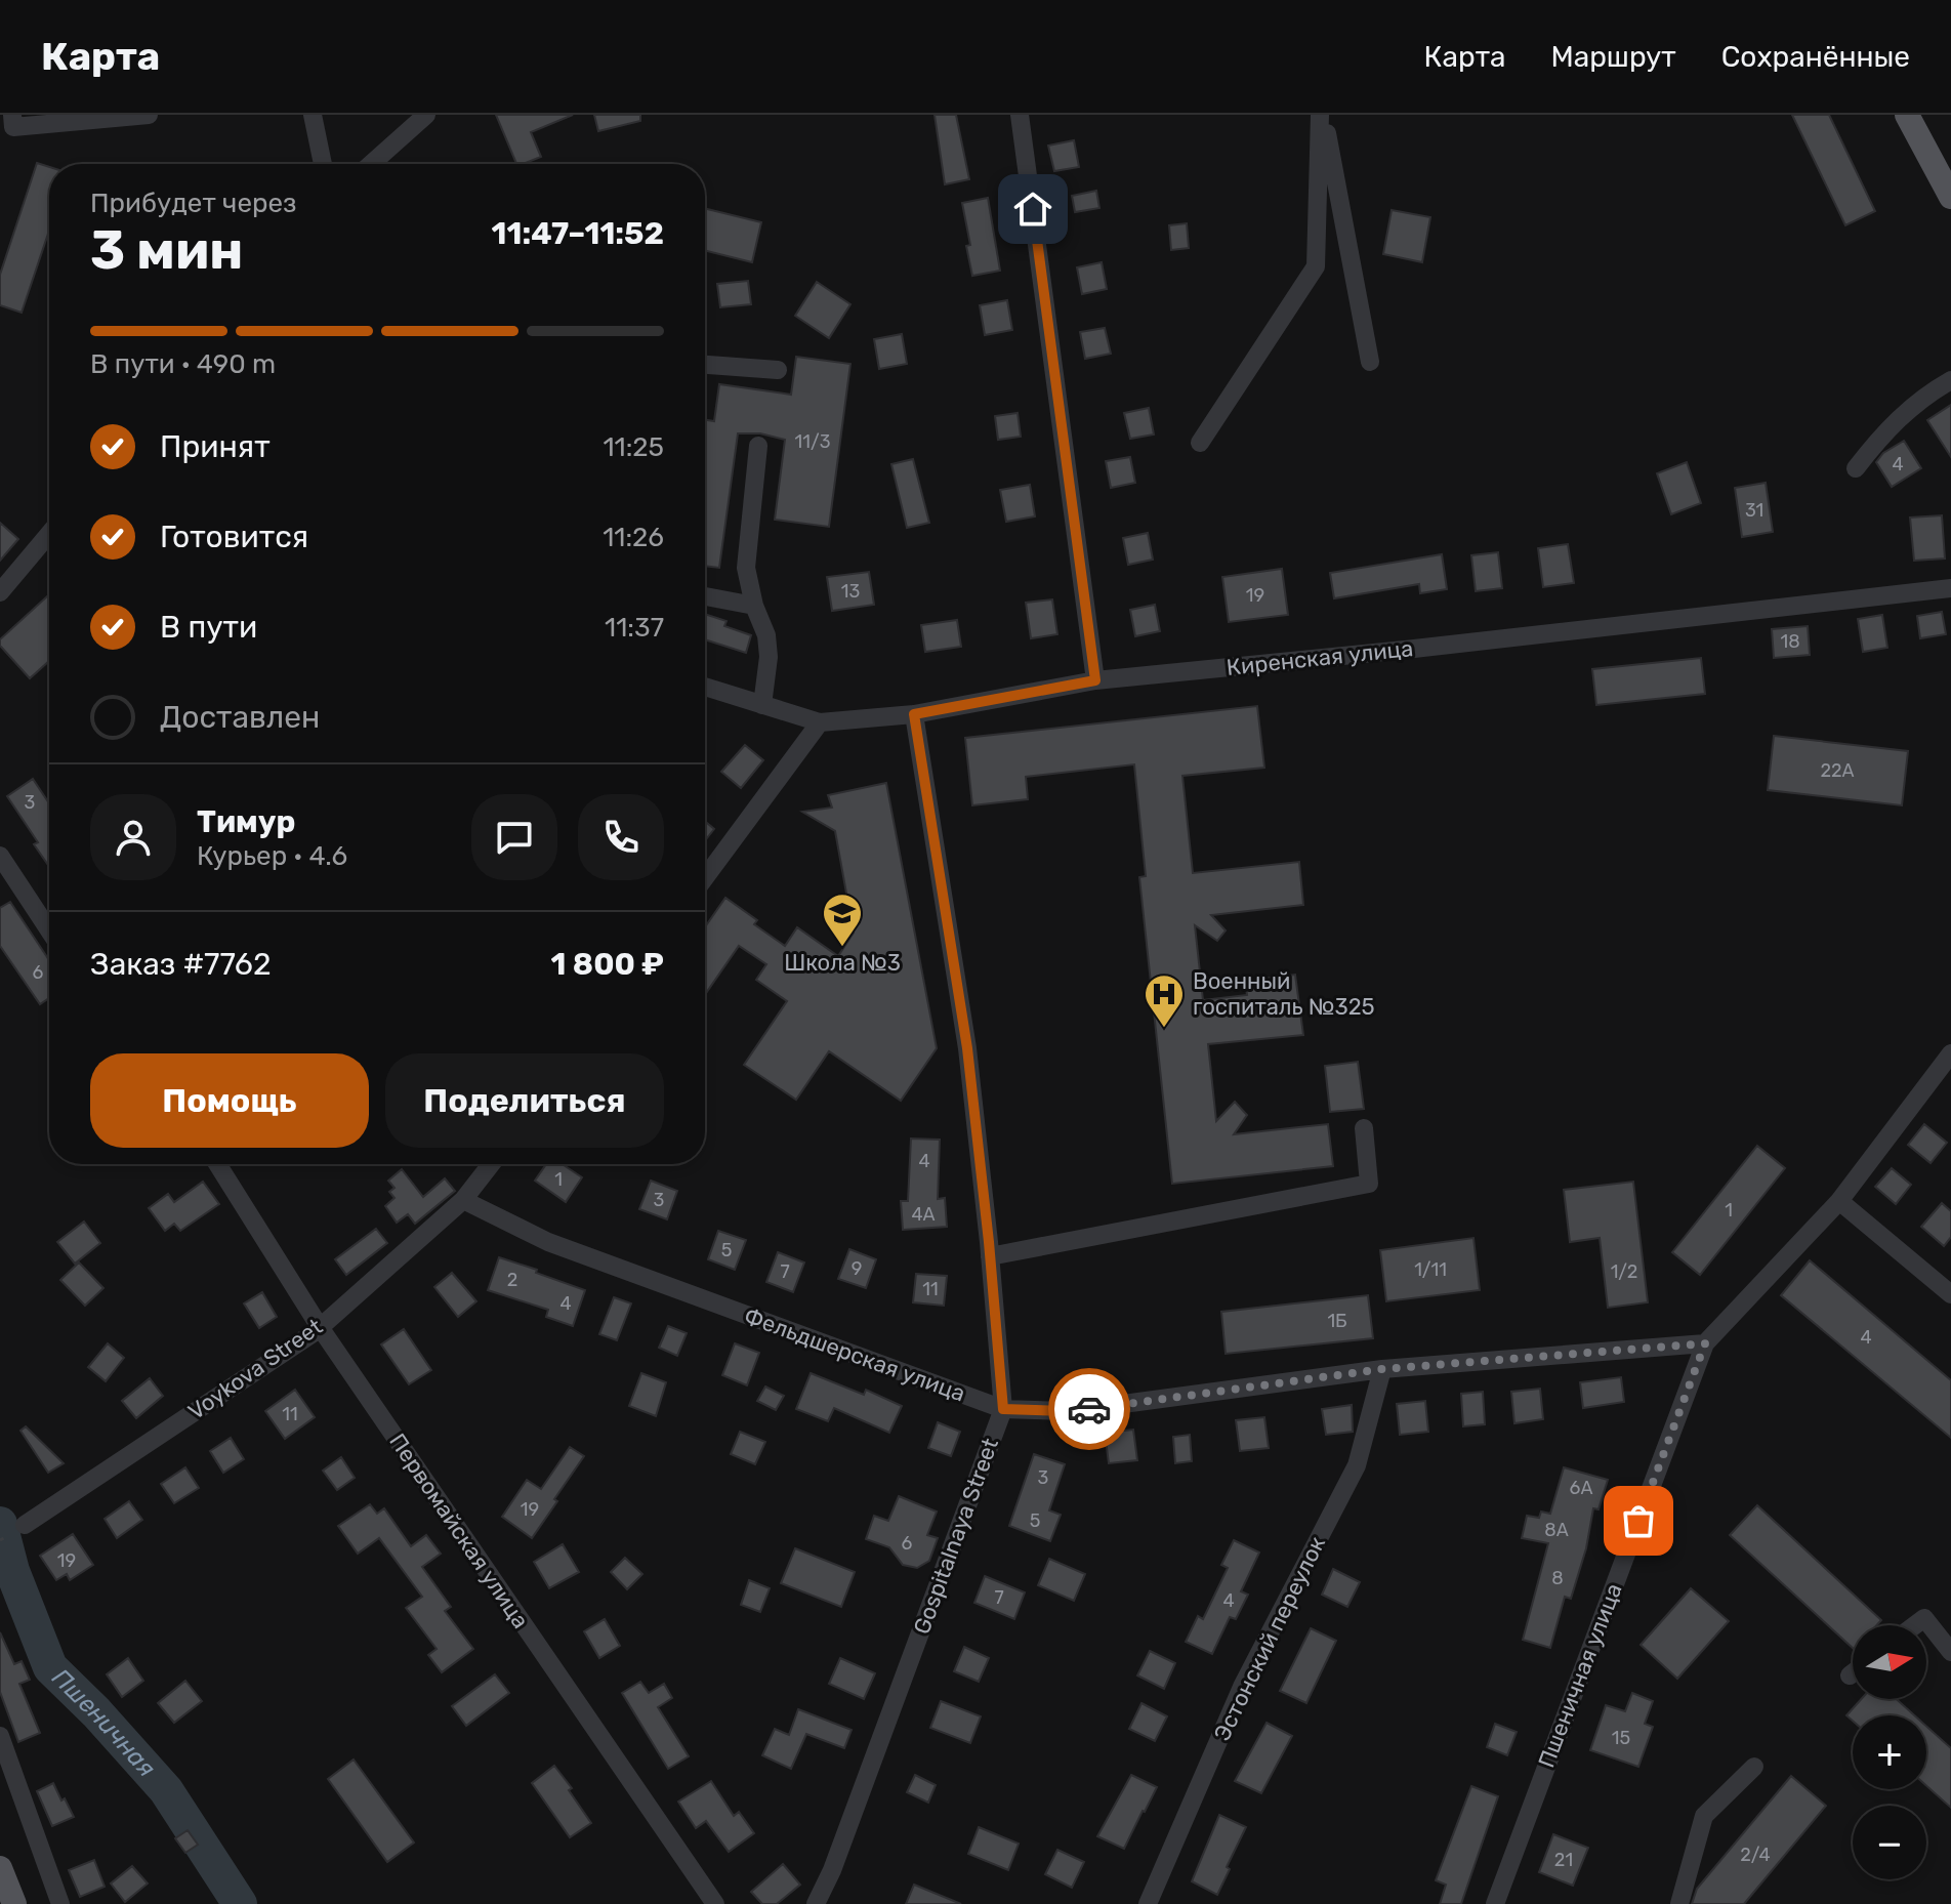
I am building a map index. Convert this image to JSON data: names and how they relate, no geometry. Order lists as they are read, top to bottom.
{
  "streets": {
    "street": [
      "Киренская улица",
      "Фельдшерская улица",
      "Voykova Street",
      "Первомайская улица",
      "Gospitalnaya Street",
      "Эстонский переулок",
      "Пшеничная улица"
    ]
  },
  "crossings": [
    ["Киренская улица", "Gospitalnaya Street"],
    ["Фельдшерская улица", "Voykova Street"],
    ["Фельдшерская улица", "Gospitalnaya Street"],
    ["Фельдшерская улица", "Эстонский переулок"],
    ["Фельдшерская улица", "Пшеничная улица"],
    ["Voykova Street", "Первомайская улица"]
  ],
  "water": ["Пшеничная"],
  "places": {
    "school or university": ["Школа №3"],
    "hospital": ["Военный госпиталь №325"]
  },
  "house_numbers": [
    "11/3",
    "4",
    "31",
    "13",
    "19",
    "18",
    "22А",
    "3",
    "6",
    "4",
    "1",
    "3",
    "1",
    "4А",
    "5",
    "9",
    "1/11",
    "7",
    "1/2",
    "2",
    "11",
    "4",
    "1Б",
    "4",
    "11",
    "3",
    "6А",
    "19",
    "5",
    "8А",
    "6",
    "19",
    "8",
    "7",
    "4",
    "15",
    "2/4",
    "21"
  ],
  "north": "right",
  "page": {
    "header": "Карта",
    "nav": ["Карта", "Маршрут", "Сохранённые"],
    "heading": ["3 мин", "Прибудет через", "11:47–11:52"],
    "panel": [
      "Тимур",
      "Курьер · 4.6",
      "Заказ #7762",
      "1 800 ₽"
    ],
    "bar": "В пути · 490 m",
    "list": [
      ["Принят", "11:25"],
      ["Готовится", "11:26"],
      ["В пути", "11:37"],
      "Доставлен"
    ],
    "buttons": ["Помощь", "Поделиться"],
    "map_buttons": ["+", "−"]
  }
}
